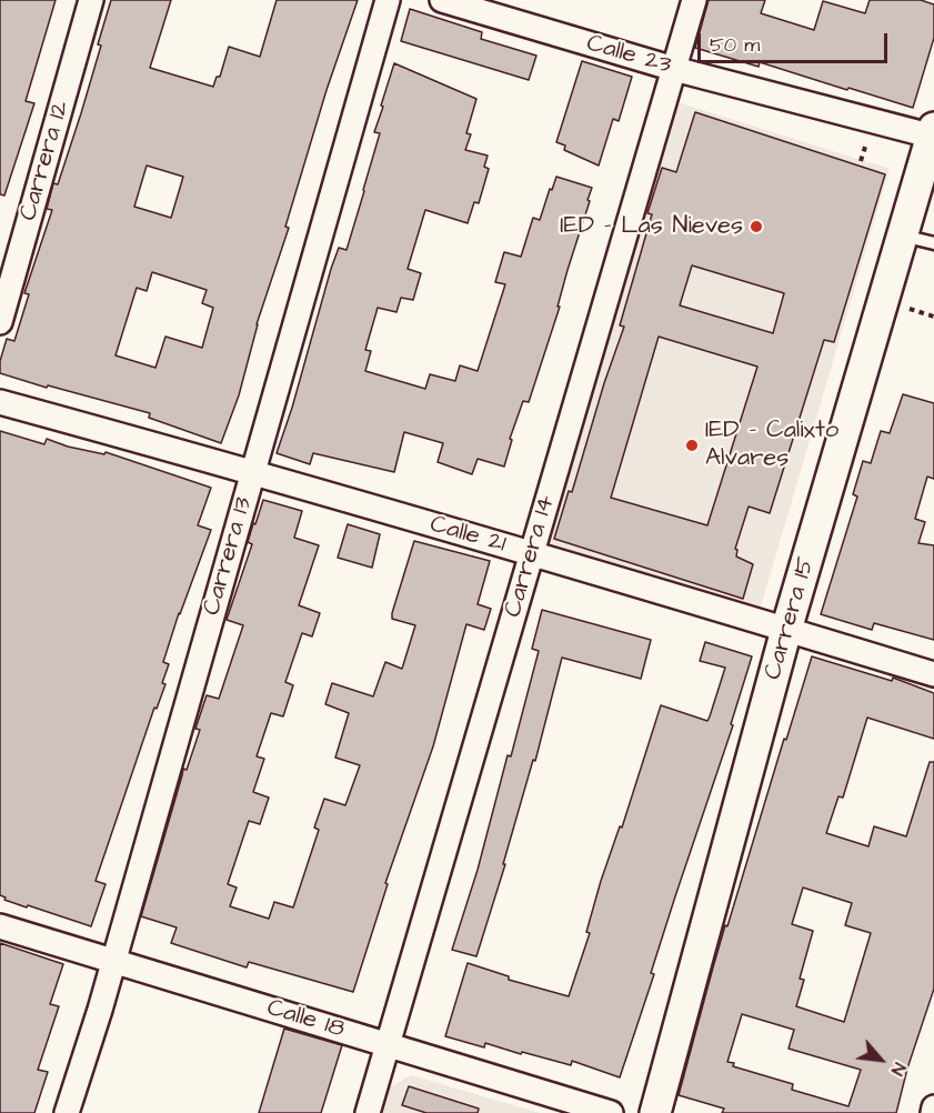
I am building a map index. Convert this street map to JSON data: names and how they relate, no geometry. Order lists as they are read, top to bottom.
{
  "streets": {
    "street": [
      "Calle 23",
      "Carrera 12",
      "Calle 21",
      "Carrera 13",
      "Carrera 14",
      "Carrera 15",
      "Calle 18"
    ]
  },
  "crossings": [
    ["Calle 23", "Carrera 14"],
    ["Calle 23", "Carrera 15"],
    ["Calle 21", "Carrera 13"],
    ["Calle 21", "Carrera 14"],
    ["Calle 21", "Carrera 15"],
    ["Carrera 13", "Calle 18"],
    ["Carrera 14", "Calle 18"]
  ],
  "places": ["IED - Las Nieves", "IED - Calixto Alvares"],
  "scale_bar": "50 m",
  "north": "bottom right"
}
